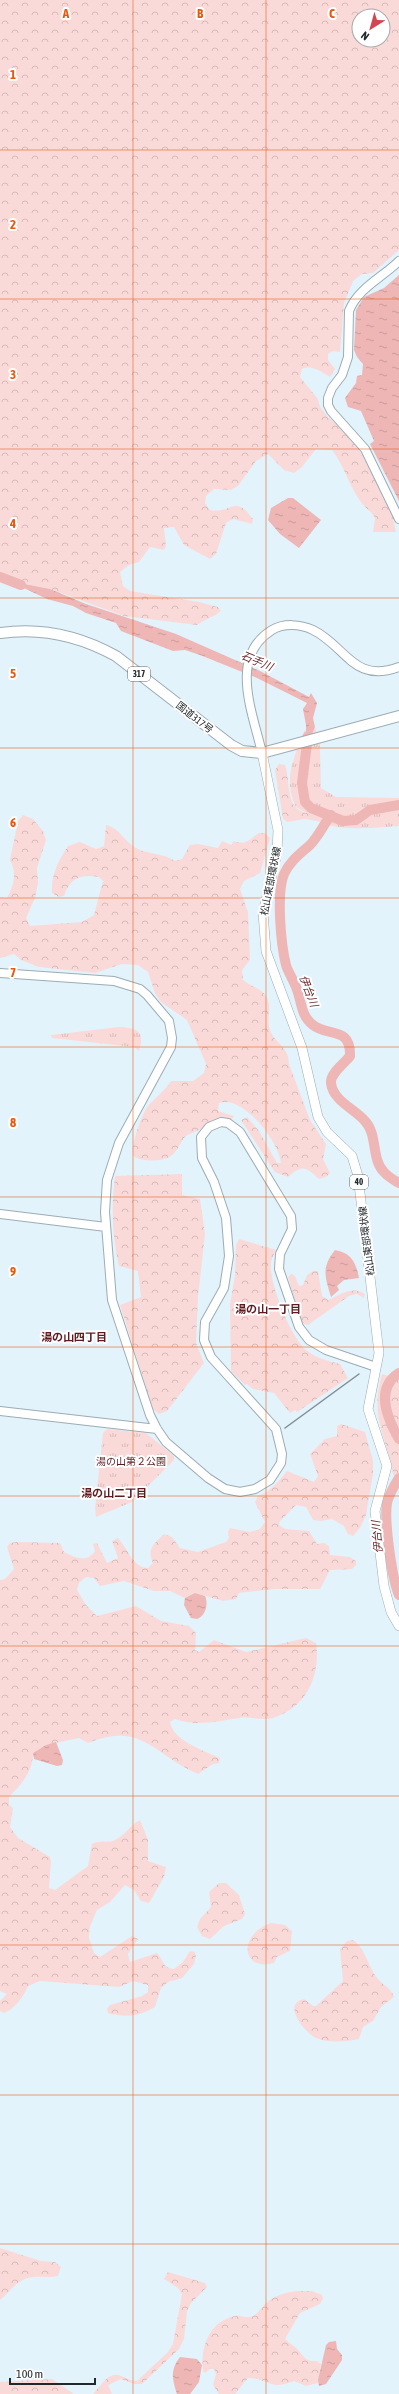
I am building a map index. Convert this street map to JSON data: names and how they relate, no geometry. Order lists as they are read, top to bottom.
{
  "streets": {
    "highway": ["317", "国道317号"],
    "main road": ["松山東部環状線", "40"]
  },
  "crossings": [
    ["国道317号", "松山東部環状線"]
  ],
  "districts": ["湯の山一丁目", "湯の山四丁目", "湯の山二丁目"],
  "water": ["石手川", "伊台川"],
  "parks": ["湯の山第２公園"],
  "scale_bar": "100 m",
  "north": "bottom left",
  "grid": {
    "columns": ["A", "B", "C"],
    "rows": [
      "1",
      "2",
      "3",
      "4",
      "5",
      "6",
      "7",
      "8",
      "9"
    ]
  }
}
